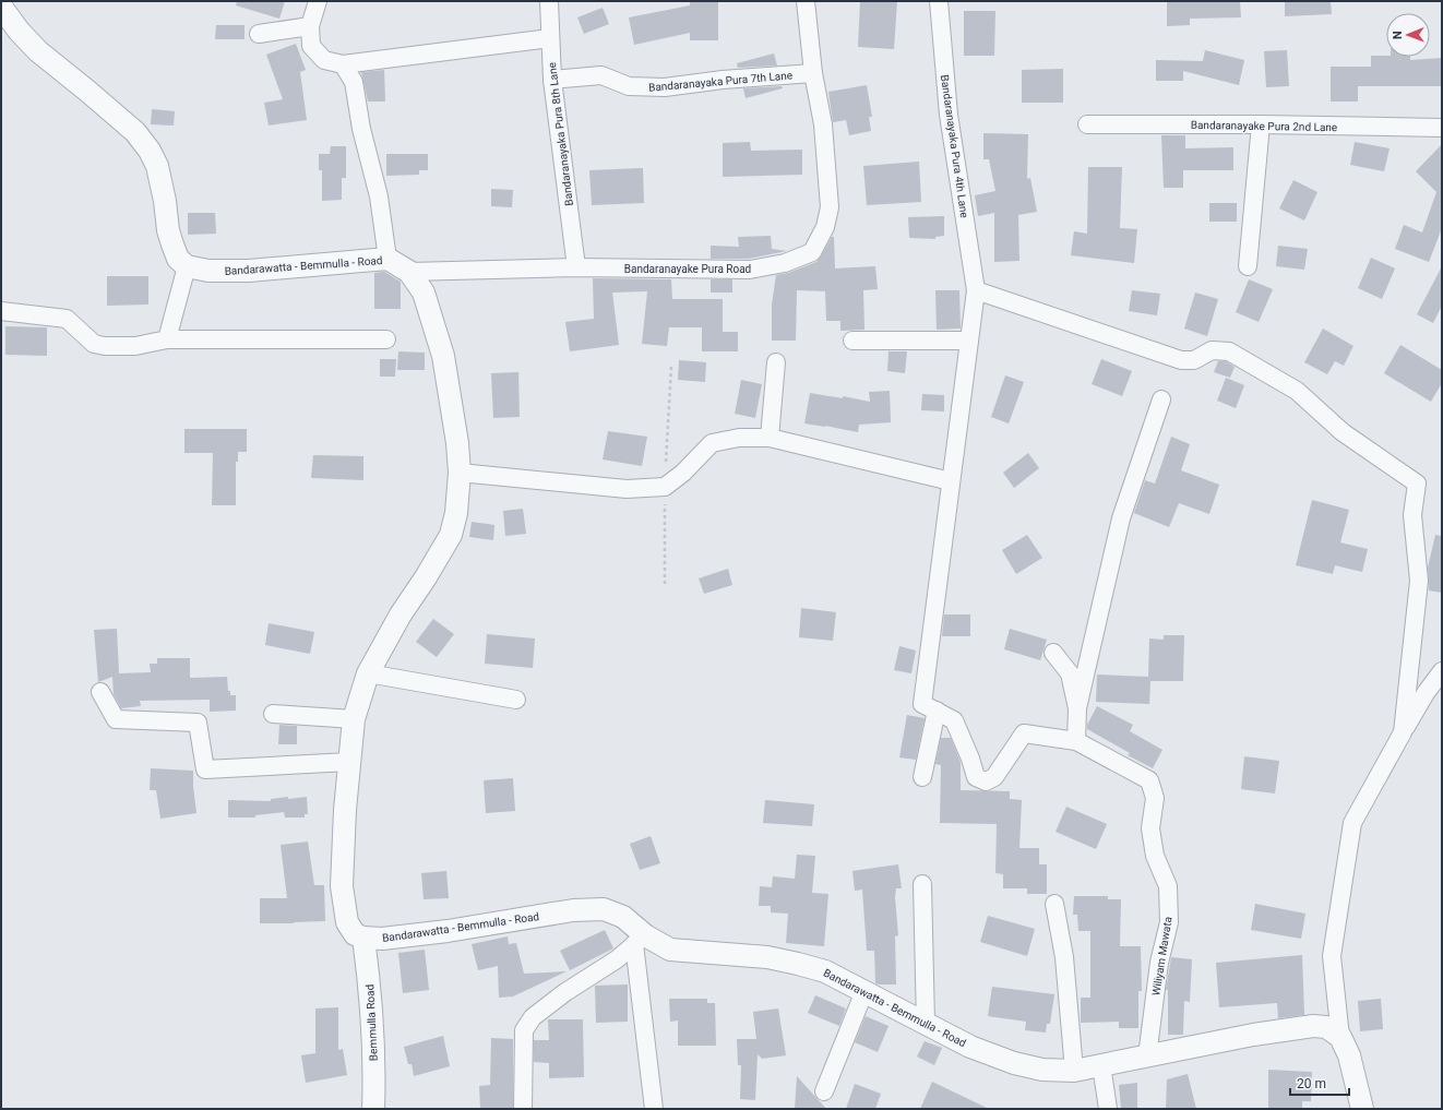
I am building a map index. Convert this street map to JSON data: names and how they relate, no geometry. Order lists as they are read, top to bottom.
{
  "streets": {
    "street": [
      "Bandaranayaka Pura 7th Lane",
      "Bandaranayake Pura 2nd Lane",
      "Bandaranayaka Pura 8th Lane",
      "Bandaranayaka Pura 4th Lane",
      "Bandarawatta - Bemmulla - Road",
      "Bandaranayake Pura Road",
      "Wiliyam Mawata",
      "Bemmulla Road"
    ]
  },
  "crossings": [
    ["Bandaranayaka Pura 7th Lane", "Bandaranayaka Pura 8th Lane"],
    ["Bandaranayaka Pura 7th Lane", "Bandaranayake Pura Road"],
    ["Bandaranayaka Pura 8th Lane", "Bandaranayake Pura Road"],
    ["Bandaranayaka Pura 4th Lane", "Wiliyam Mawata"],
    ["Bandarawatta - Bemmulla - Road", "Bandaranayake Pura Road"],
    ["Bandarawatta - Bemmulla - Road", "Wiliyam Mawata"],
    ["Bandarawatta - Bemmulla - Road", "Bemmulla Road"]
  ],
  "scale_bar": "20 m",
  "north": "left"
}
